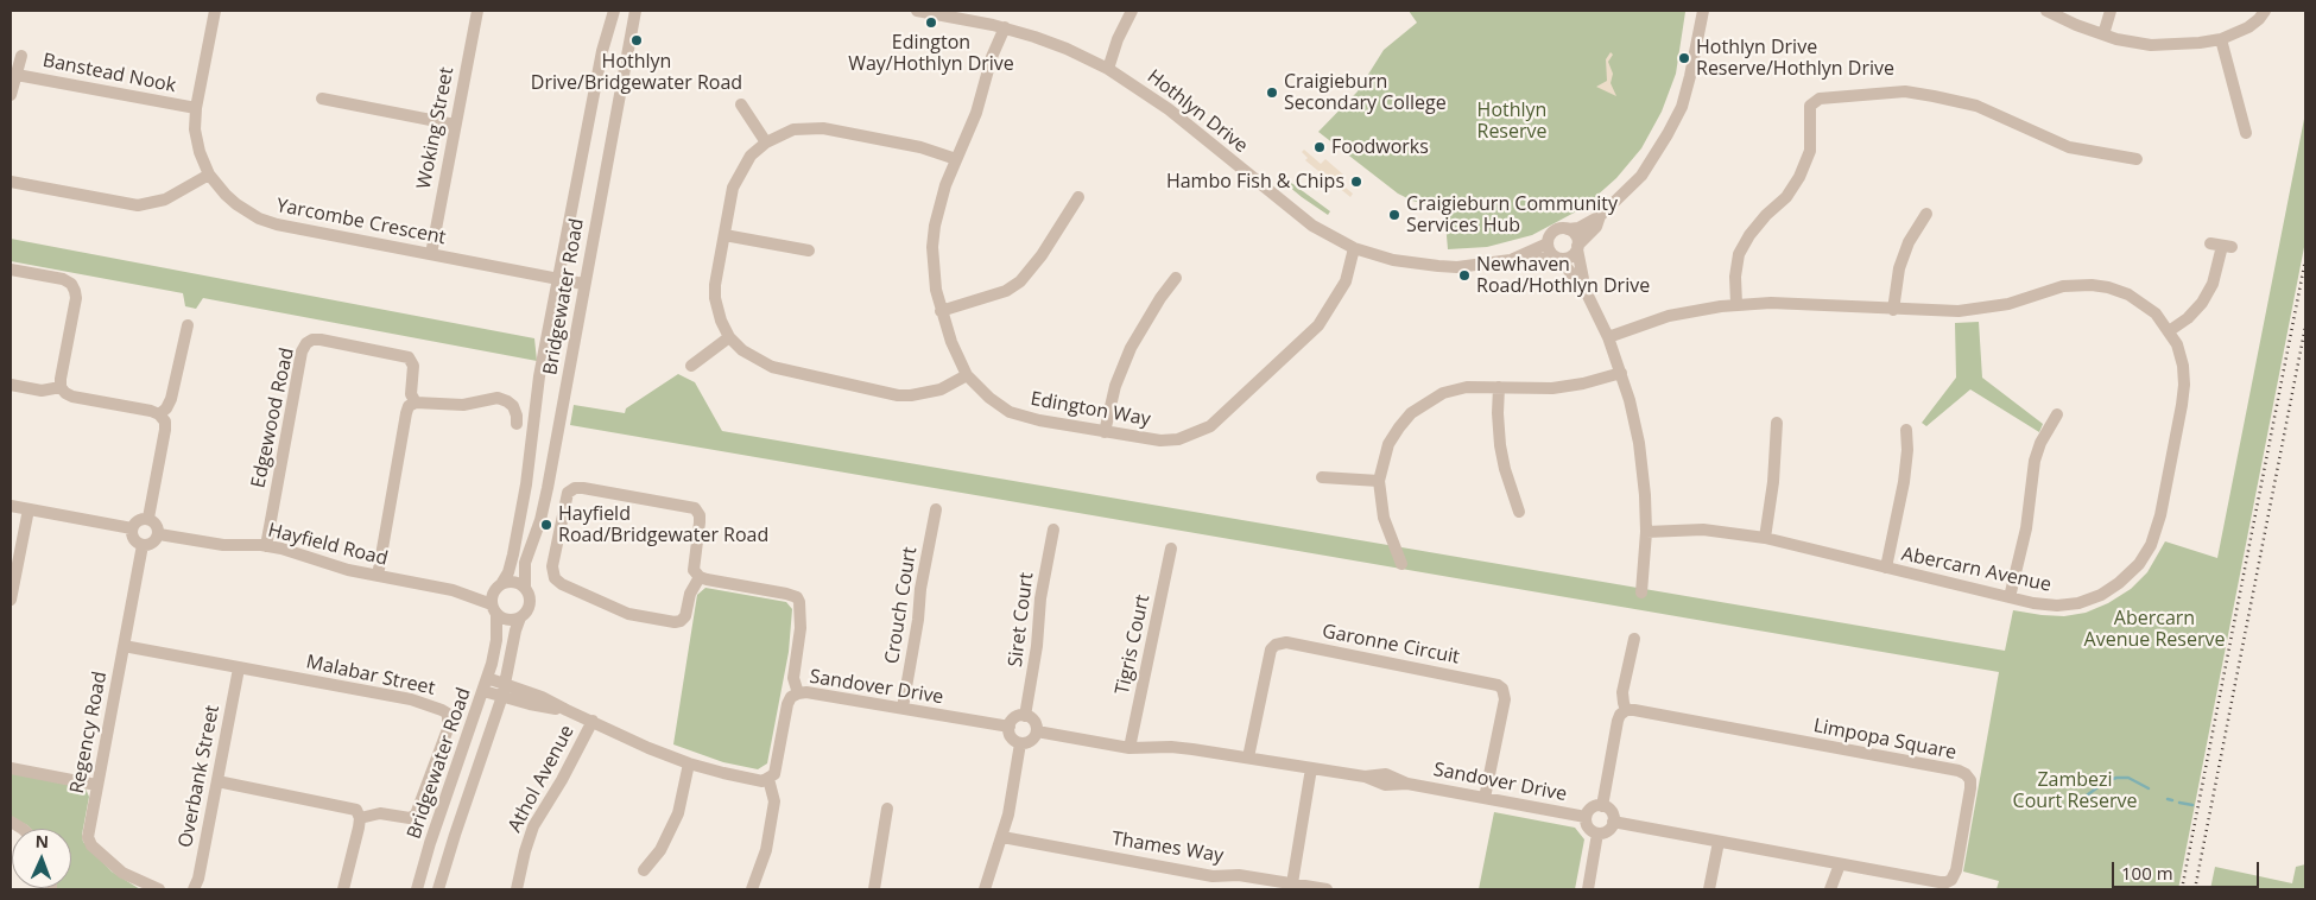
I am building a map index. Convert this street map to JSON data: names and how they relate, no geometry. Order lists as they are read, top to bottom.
{
  "streets": {
    "street": [
      "Banstead Nook",
      "Hothlyn Drive",
      "Woking Street",
      "Yarcombe Crescent",
      "Bridgewater Road",
      "Edington Way",
      "Edgewood Road",
      "Hayfield Road",
      "Abercarn Avenue",
      "Crouch Court",
      "Siret Court",
      "Tigris Court",
      "Garonne Circuit",
      "Malabar Street",
      "Sandover Drive",
      "Regency Road",
      "Limpopa Square",
      "Overbank Street",
      "Athol Avenue",
      "Thames Way"
    ]
  },
  "crossings": [
    ["Banstead Nook", "Yarcombe Crescent"],
    ["Hothlyn Drive", "Edington Way"],
    ["Woking Street", "Yarcombe Crescent"],
    ["Yarcombe Crescent", "Bridgewater Road"],
    ["Bridgewater Road", "Hayfield Road"],
    ["Edgewood Road", "Hayfield Road"],
    ["Hayfield Road", "Regency Road"],
    ["Crouch Court", "Sandover Drive"],
    ["Siret Court", "Sandover Drive"],
    ["Tigris Court", "Sandover Drive"],
    ["Garonne Circuit", "Sandover Drive"],
    ["Malabar Street", "Regency Road"],
    ["Malabar Street", "Overbank Street"],
    ["Sandover Drive", "Limpopa Square"]
  ],
  "parks": ["Hothlyn Reserve", "Abercarn Avenue Reserve", "Zambezi Court Reserve"],
  "places": [
    "Edington Way/Hothlyn Drive",
    "Hothlyn Drive/Bridgewater Road",
    "Hothlyn Drive Reserve/Hothlyn Drive",
    "Craigieburn Secondary College",
    "Foodworks",
    "Hambo Fish & Chips",
    "Craigieburn Community Services Hub",
    "Newhaven Road/Hothlyn Drive",
    "Hayfield Road/Bridgewater Road"
  ],
  "scale_bar": "100 m",
  "north": "top"
}
